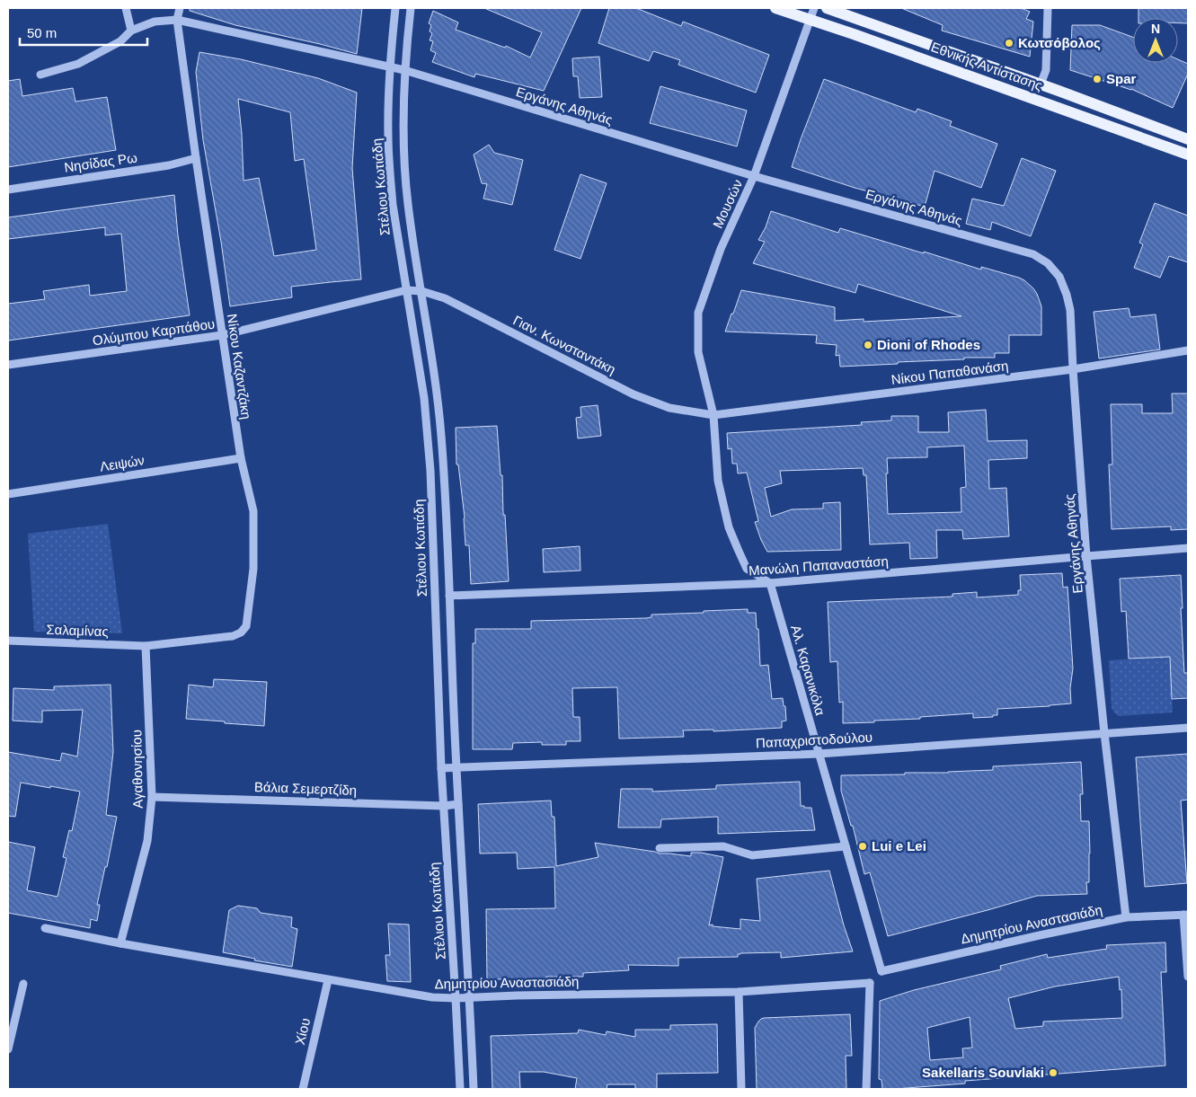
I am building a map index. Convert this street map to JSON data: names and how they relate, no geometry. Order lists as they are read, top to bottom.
{
  "streets": {
    "main road": ["Εθνικής Αντίστασης"],
    "street": [
      "Εργάνης Αθηνάς",
      "Νησίδας Ρω",
      "Στέλιου Κωτιάδη",
      "Μουσών",
      "Ολύμπου Καρπάθου",
      "Γιαν. Κωνσταντάκη",
      "Νίκου Καζαντζάκη",
      "Νίκου Παπαθανάση",
      "Λειψών",
      "Μανώλη Παπαναστάση",
      "Σαλαμίνας",
      "Αλ. Καρανικόλα",
      "Παπαχριστοδούλου",
      "Αγαθονησίου",
      "Βάλια Σεμερτζίδη",
      "Δημητρίου Αναστασιάδη",
      "Χίου"
    ]
  },
  "crossings": [
    ["Εθνικής Αντίστασης", "Μουσών"],
    ["Εργάνης Αθηνάς", "Στέλιου Κωτιάδη"],
    ["Εργάνης Αθηνάς", "Μουσών"],
    ["Εργάνης Αθηνάς", "Νίκου Καζαντζάκη"],
    ["Εργάνης Αθηνάς", "Νίκου Παπαθανάση"],
    ["Εργάνης Αθηνάς", "Μανώλη Παπαναστάση"],
    ["Εργάνης Αθηνάς", "Παπαχριστοδούλου"],
    ["Εργάνης Αθηνάς", "Δημητρίου Αναστασιάδη"],
    ["Νησίδας Ρω", "Νίκου Καζαντζάκη"],
    ["Στέλιου Κωτιάδη", "Ολύμπου Καρπάθου"],
    ["Στέλιου Κωτιάδη", "Γιαν. Κωνσταντάκη"],
    ["Στέλιου Κωτιάδη", "Μανώλη Παπαναστάση"],
    ["Στέλιου Κωτιάδη", "Παπαχριστοδούλου"],
    ["Στέλιου Κωτιάδη", "Βάλια Σεμερτζίδη"],
    ["Στέλιου Κωτιάδη", "Δημητρίου Αναστασιάδη"],
    ["Μουσών", "Γιαν. Κωνσταντάκη"],
    ["Μουσών", "Νίκου Παπαθανάση"],
    ["Μουσών", "Μανώλη Παπαναστάση"],
    ["Μουσών", "Αλ. Καρανικόλα"],
    ["Ολύμπου Καρπάθου", "Γιαν. Κωνσταντάκη"],
    ["Ολύμπου Καρπάθου", "Νίκου Καζαντζάκη"],
    ["Γιαν. Κωνσταντάκη", "Νίκου Παπαθανάση"],
    ["Νίκου Καζαντζάκη", "Λειψών"],
    ["Νίκου Καζαντζάκη", "Σαλαμίνας"],
    ["Νίκου Καζαντζάκη", "Αγαθονησίου"],
    ["Μανώλη Παπαναστάση", "Αλ. Καρανικόλα"],
    ["Σαλαμίνας", "Αγαθονησίου"],
    ["Αλ. Καρανικόλα", "Παπαχριστοδούλου"],
    ["Αλ. Καρανικόλα", "Δημητρίου Αναστασιάδη"],
    ["Αγαθονησίου", "Βάλια Σεμερτζίδη"],
    ["Αγαθονησίου", "Δημητρίου Αναστασιάδη"],
    ["Δημητρίου Αναστασιάδη", "Χίου"]
  ],
  "places": [
    "Κωτσόβολος",
    "Spar",
    "Dioni of Rhodes",
    "Lui e Lei",
    "Sakellaris Souvlaki"
  ],
  "scale_bar": "50 m",
  "north": "top"
}
